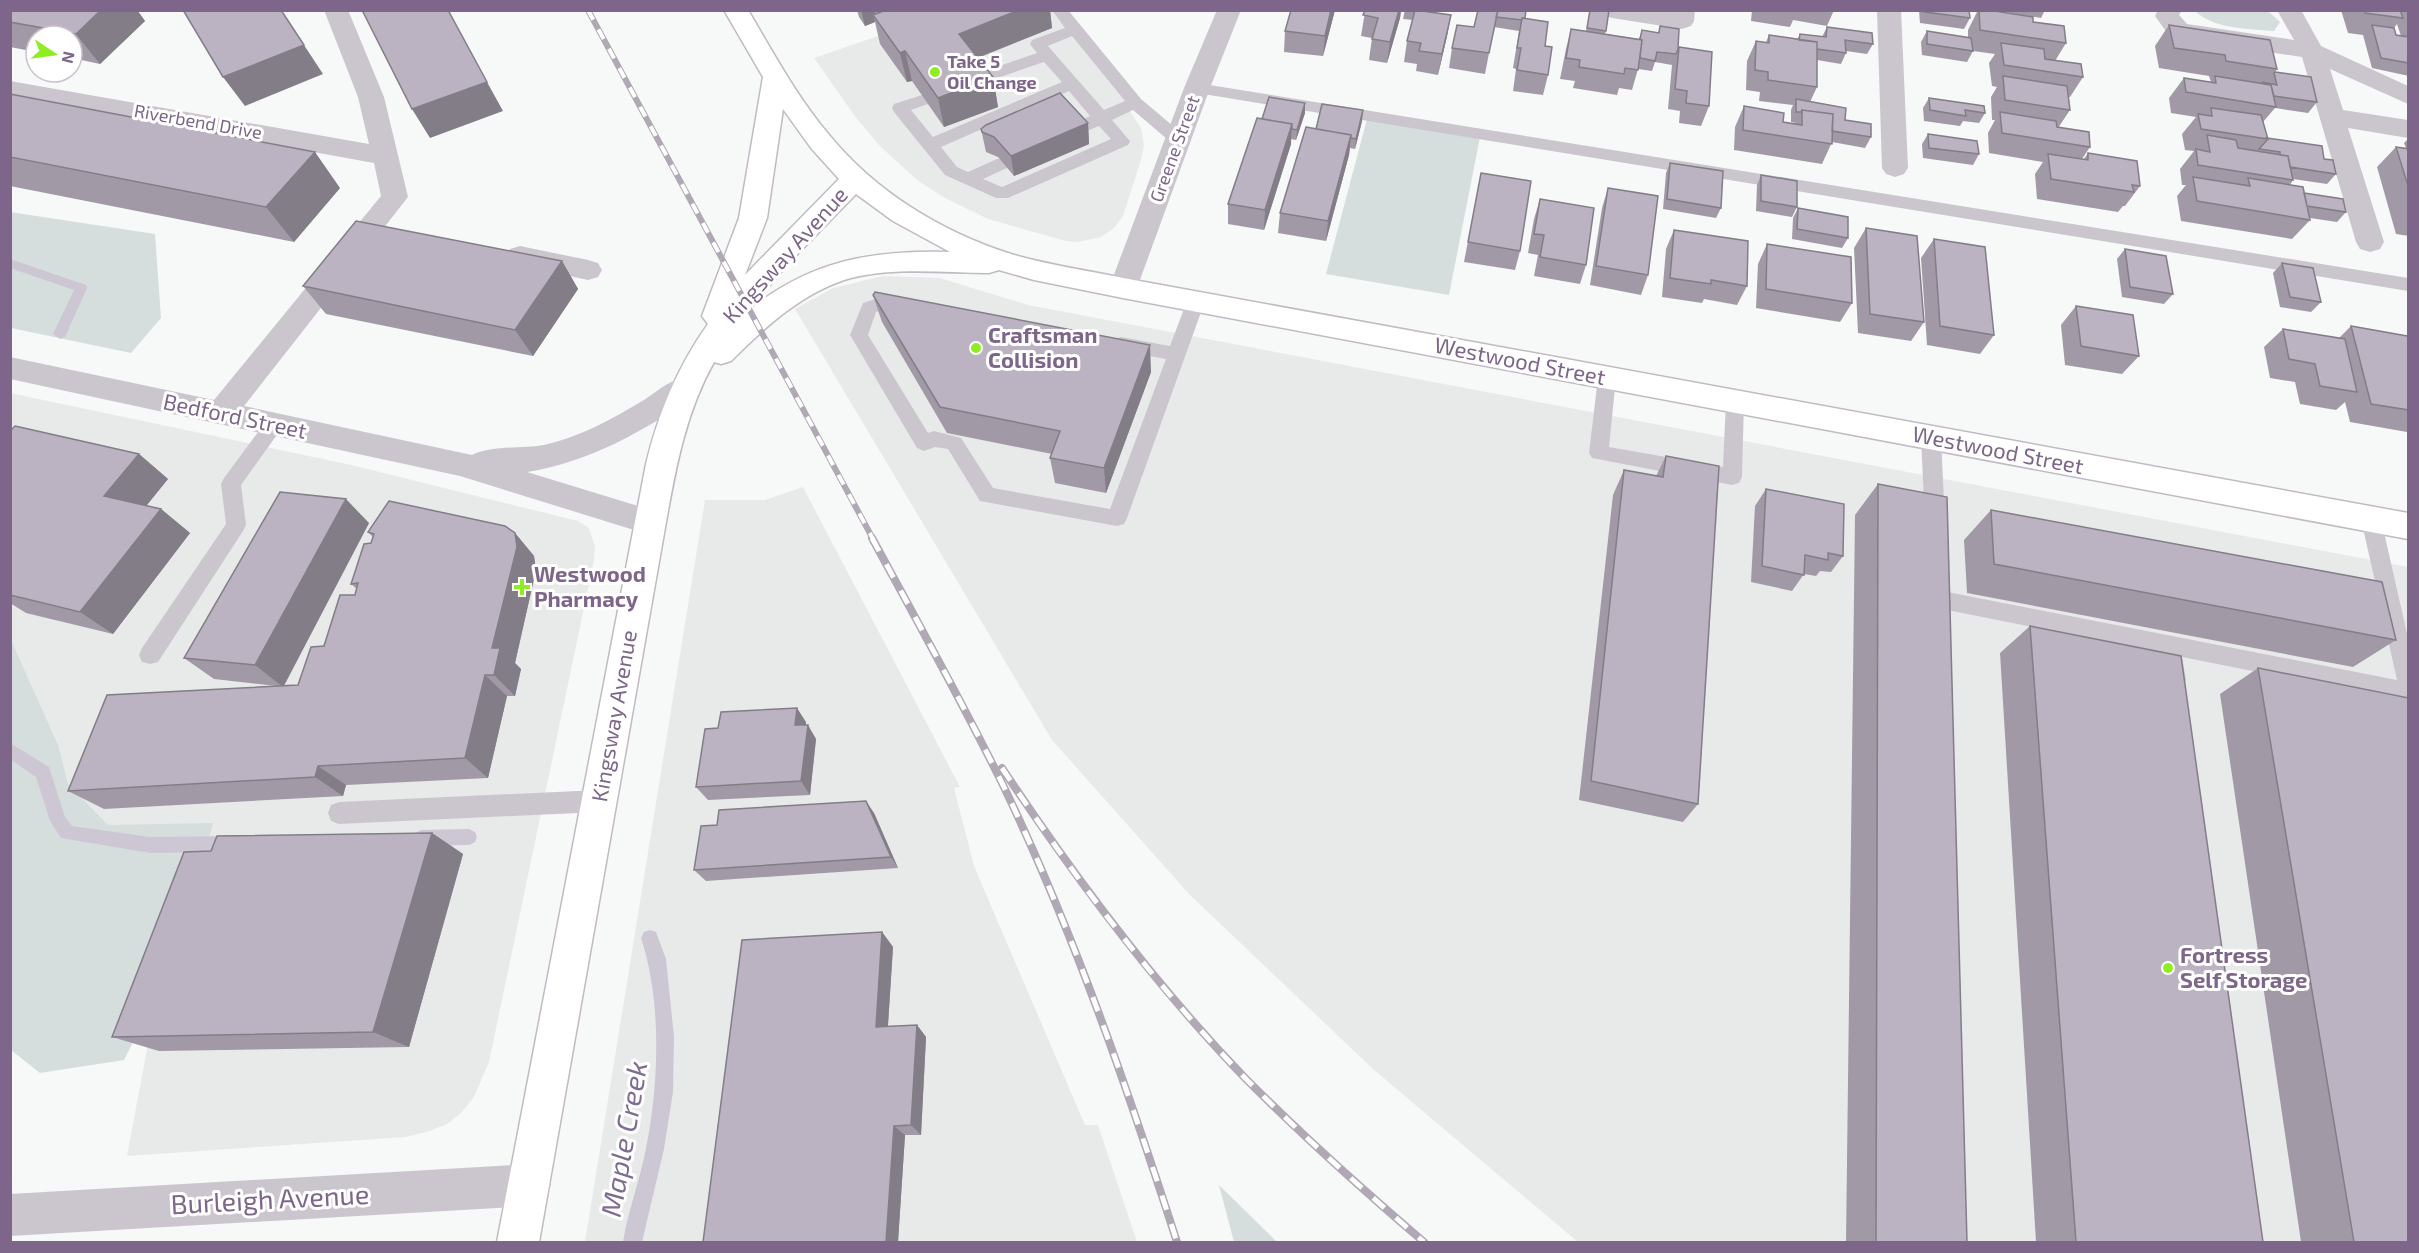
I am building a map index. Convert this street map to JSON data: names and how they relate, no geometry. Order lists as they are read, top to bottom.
{
  "streets": {
    "main road": ["Kingsway Avenue", "Westwood Street"],
    "street": [
      "Riverbend Drive",
      "Greene Street",
      "Bedford Street",
      "Burleigh Avenue"
    ]
  },
  "crossings": [
    ["Greene Street", "Westwood Street"],
    ["Kingsway Avenue", "Westwood Street"],
    ["Kingsway Avenue", "Bedford Street"],
    ["Kingsway Avenue", "Burleigh Avenue"]
  ],
  "water": ["Maple Creek"],
  "places": {
    "other": ["Take 5 Oil Change", "Craftsman Collision", "Fortress Self Storage"],
    "health": ["Westwood Pharmacy"]
  },
  "north": "right"
}
